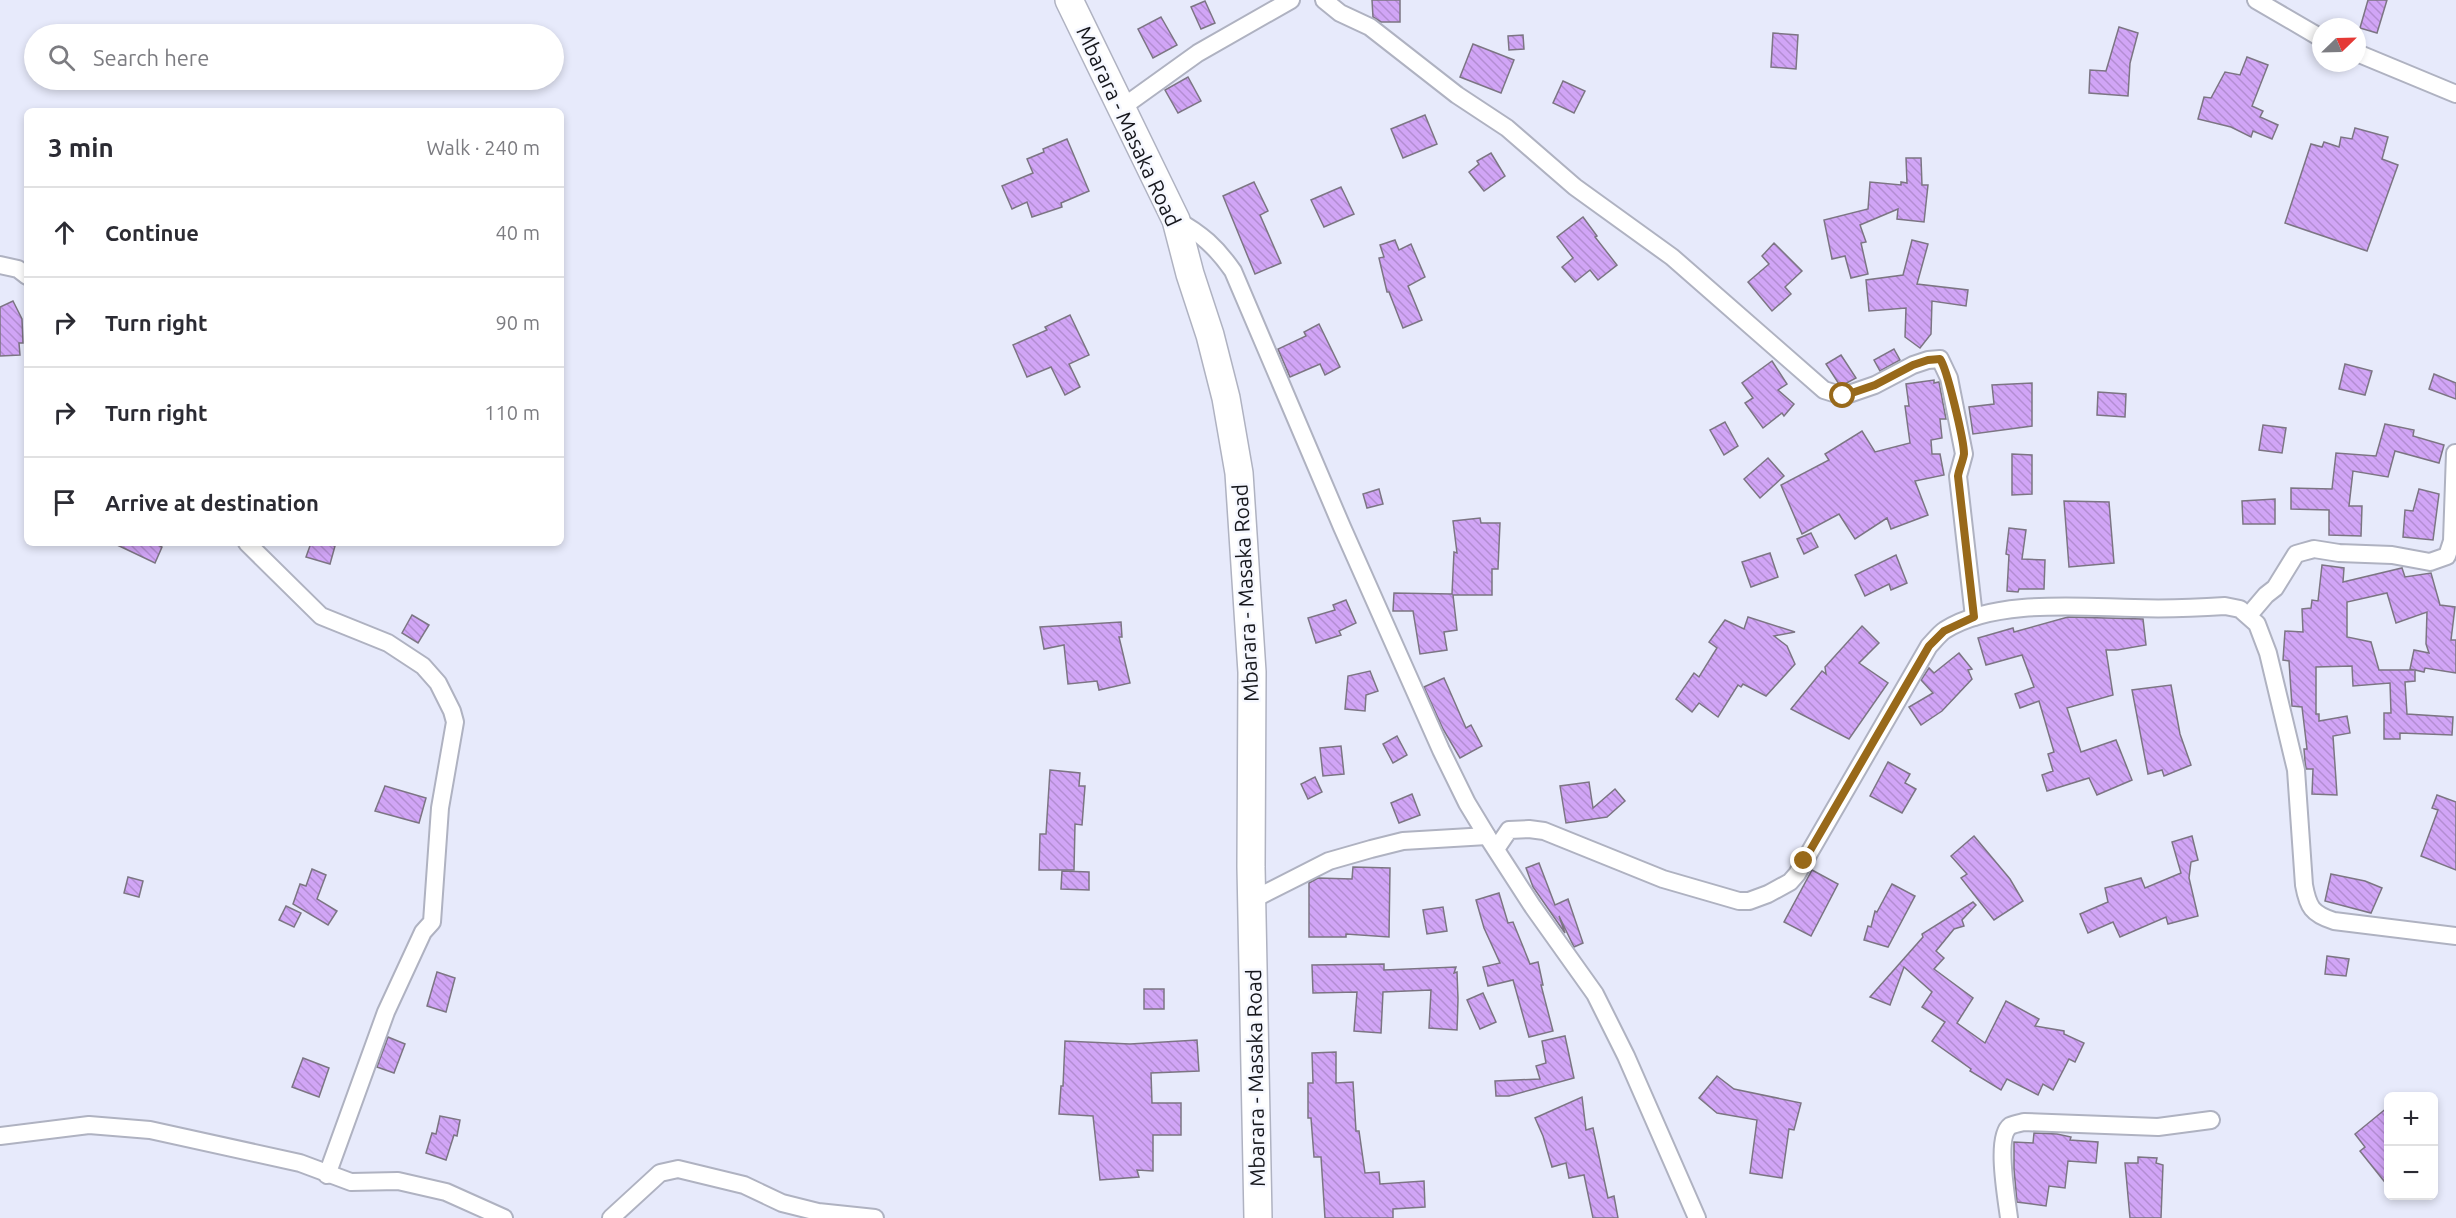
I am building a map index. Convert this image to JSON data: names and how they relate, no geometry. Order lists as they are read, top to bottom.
{
  "streets": {
    "highway": ["Mbarara - Masaka Road"]
  },
  "north": "top right",
  "page": {
    "search": "Search here",
    "heading": ["3 min", "Walk · 240 m"],
    "list": [
      ["Continue", "40 m"],
      ["Turn right", "90 m"],
      ["Turn right", "110 m"],
      "Arrive at destination"
    ],
    "map_buttons": ["+", "−"]
  }
}
